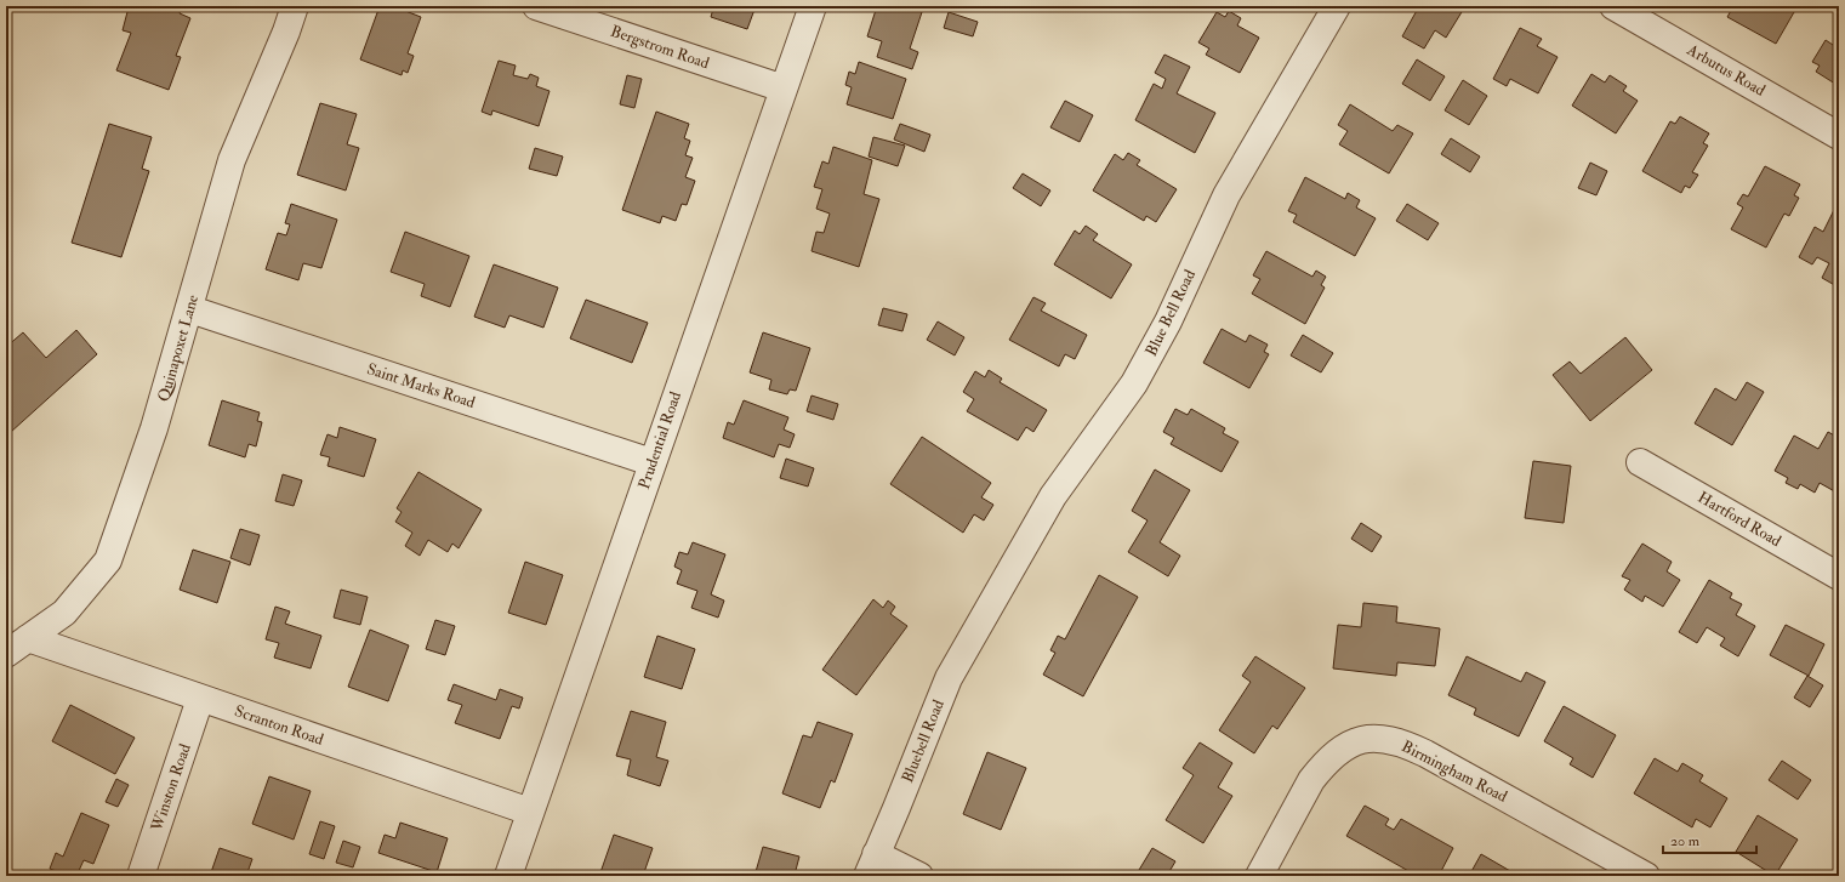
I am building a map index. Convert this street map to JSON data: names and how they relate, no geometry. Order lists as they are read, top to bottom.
{
  "streets": {
    "street": [
      "Bergstrom Road",
      "Arbutus Road",
      "Blue Bell Road",
      "Quinapoxet Lane",
      "Saint Marks Road",
      "Prudential Road",
      "Hartford Road",
      "Scranton Road",
      "Bluebell Road",
      "Birmingham Road",
      "Winston Road"
    ]
  },
  "crossings": [
    ["Bergstrom Road", "Prudential Road"],
    ["Blue Bell Road", "Bluebell Road"],
    ["Quinapoxet Lane", "Saint Marks Road"],
    ["Quinapoxet Lane", "Scranton Road"],
    ["Saint Marks Road", "Prudential Road"],
    ["Prudential Road", "Scranton Road"],
    ["Scranton Road", "Winston Road"]
  ],
  "scale_bar": "20 m"
}
